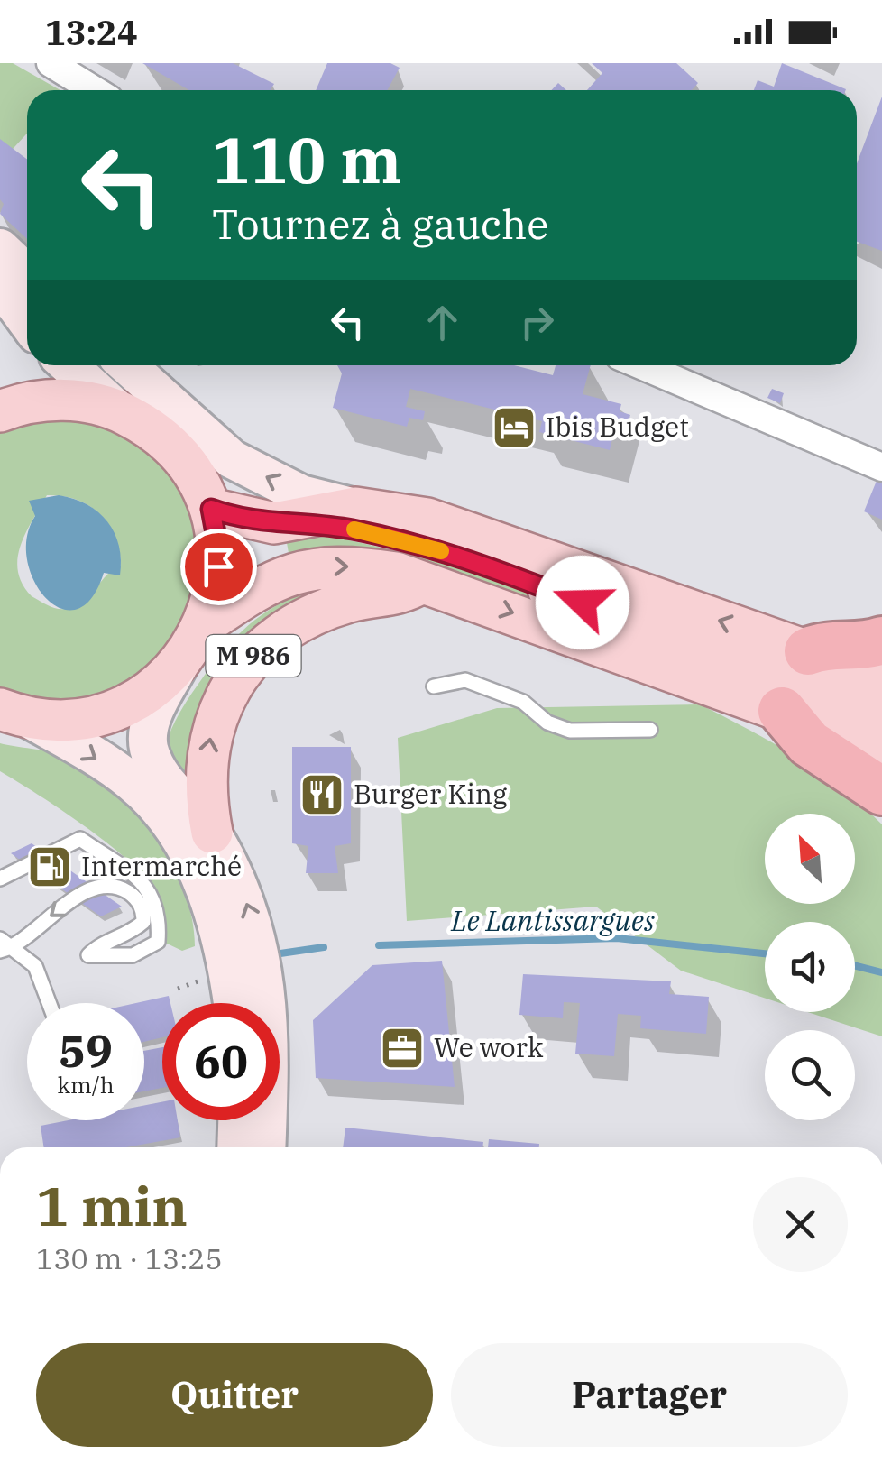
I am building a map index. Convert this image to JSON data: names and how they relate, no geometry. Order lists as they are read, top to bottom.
{
  "streets": {
    "main road": ["M 986"]
  },
  "water": ["Le Lantissargues"],
  "places": {
    "hotel": ["Ibis Budget"],
    "restaurant": ["Burger King"],
    "fuel station": ["Intermarché"],
    "office": ["We work"]
  },
  "north": "top left",
  "page": {
    "status": "13:24",
    "turn": ["110 m", "Tournez à gauche"],
    "speed": "59 km/h",
    "limit": "60",
    "heading": ["1 min", "130 m · 13:25"],
    "buttons": ["Quitter", "Partager"]
  }
}
